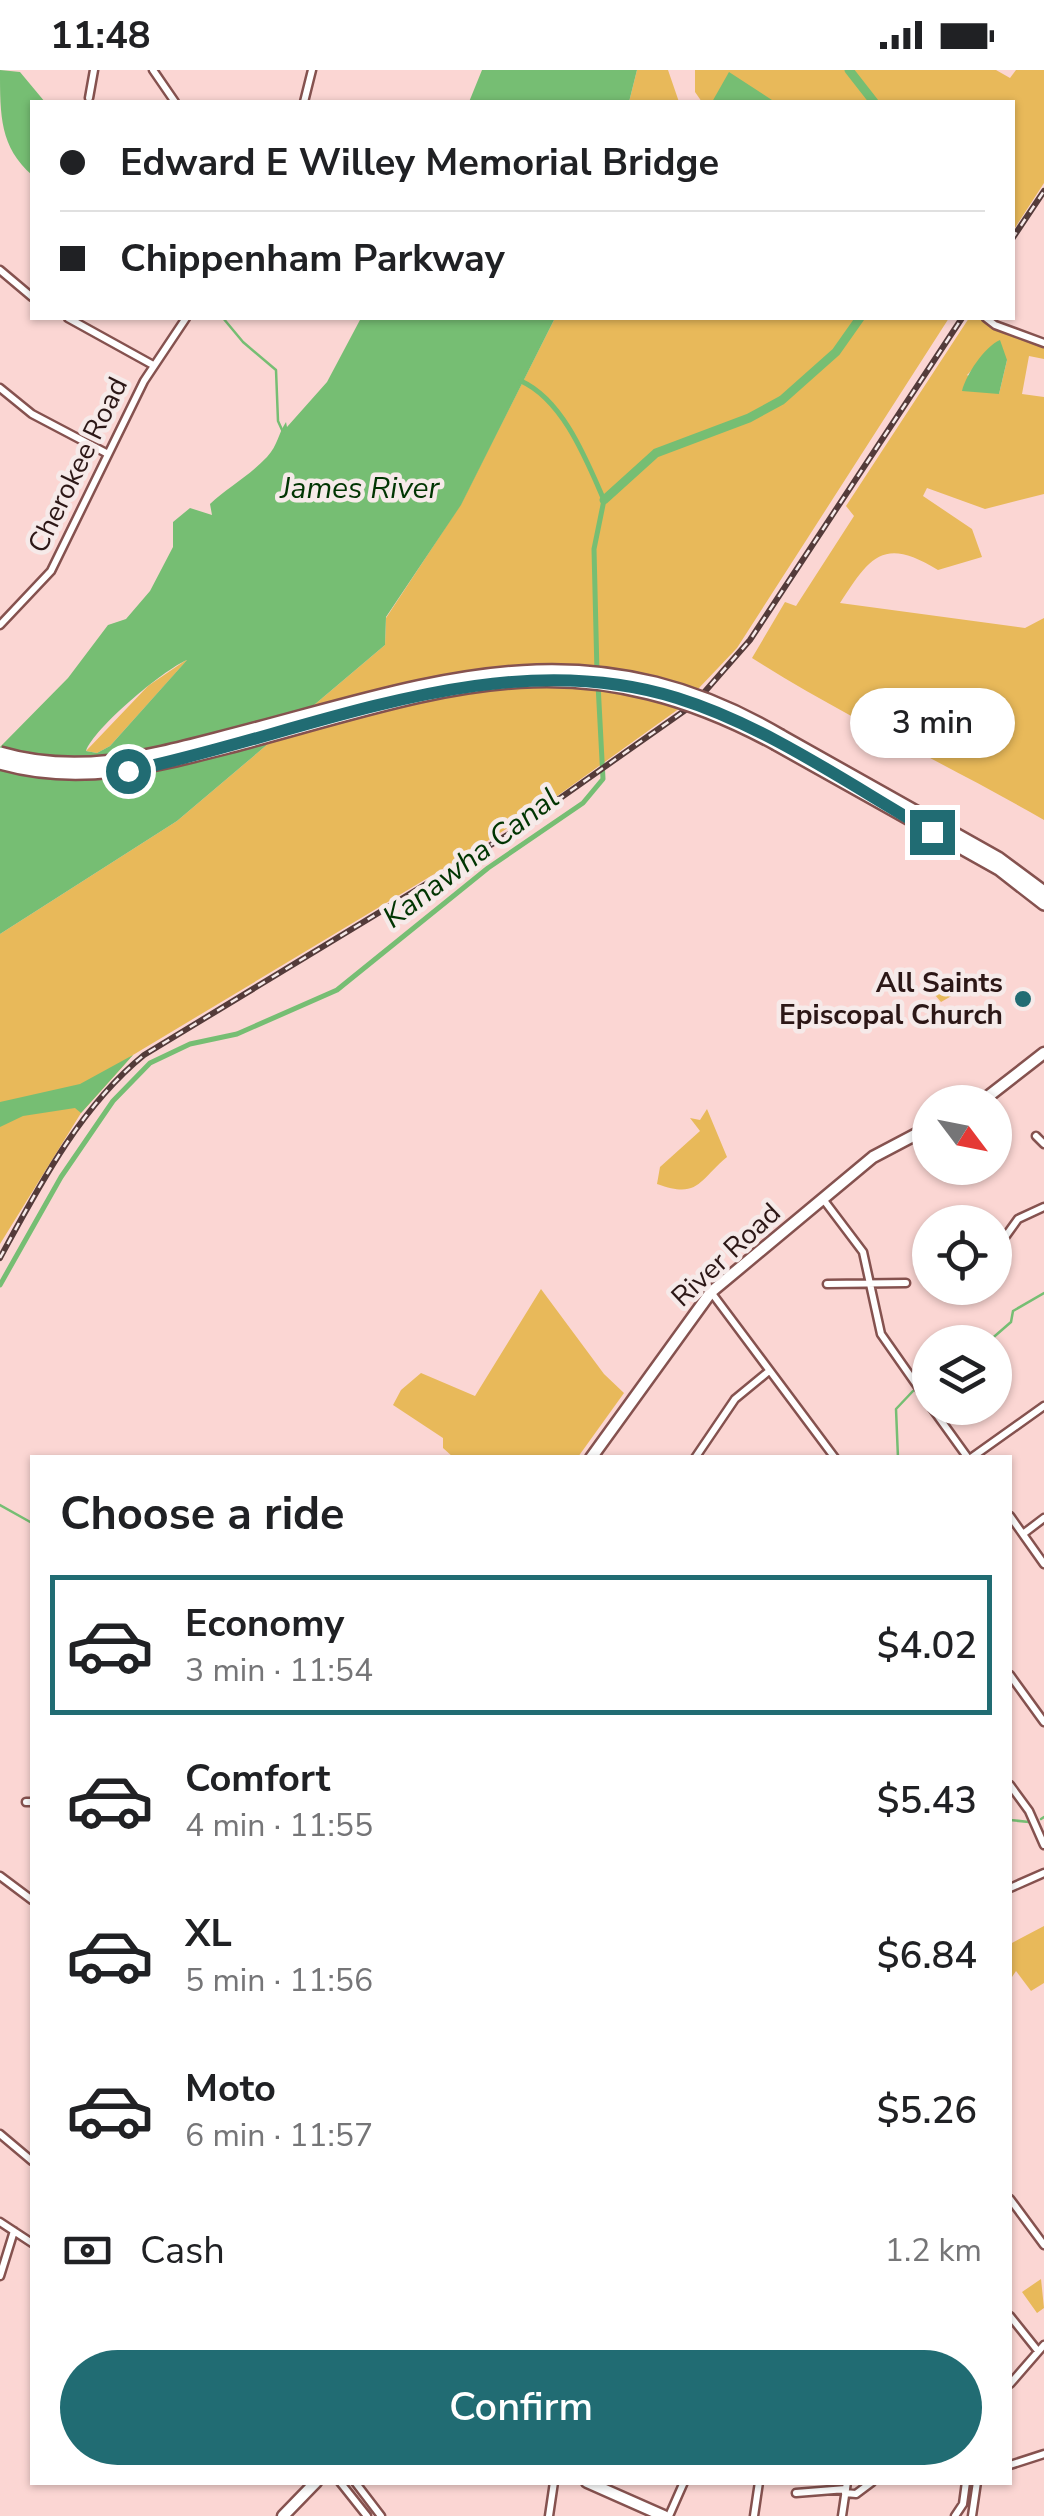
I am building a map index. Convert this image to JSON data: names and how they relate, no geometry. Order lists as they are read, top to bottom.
{
  "streets": {
    "main road": ["River Road"],
    "street": ["Cherokee Road"]
  },
  "water": ["James River", "Kanawha Canal"],
  "places": ["All Saints Episcopal Church"],
  "north": "bottom right",
  "page": {
    "status": "11:48",
    "banner": ["Edward E Willey Memorial Bridge", "Chippenham Parkway"],
    "bubble": "3 min",
    "heading": "Choose a ride",
    "list": [
      {
        "name": "Economy",
        "note": "3 min · 11:54",
        "value": "$4.02"
      },
      {
        "name": "Comfort",
        "note": "4 min · 11:55",
        "value": "$5.43"
      },
      {
        "name": "XL",
        "note": "5 min · 11:56",
        "value": "$6.84"
      },
      {
        "name": "Moto",
        "note": "6 min · 11:57",
        "value": "$5.26"
      }
    ],
    "pay": ["Cash", "1.2 km"],
    "buttons": "Confirm"
  }
}
